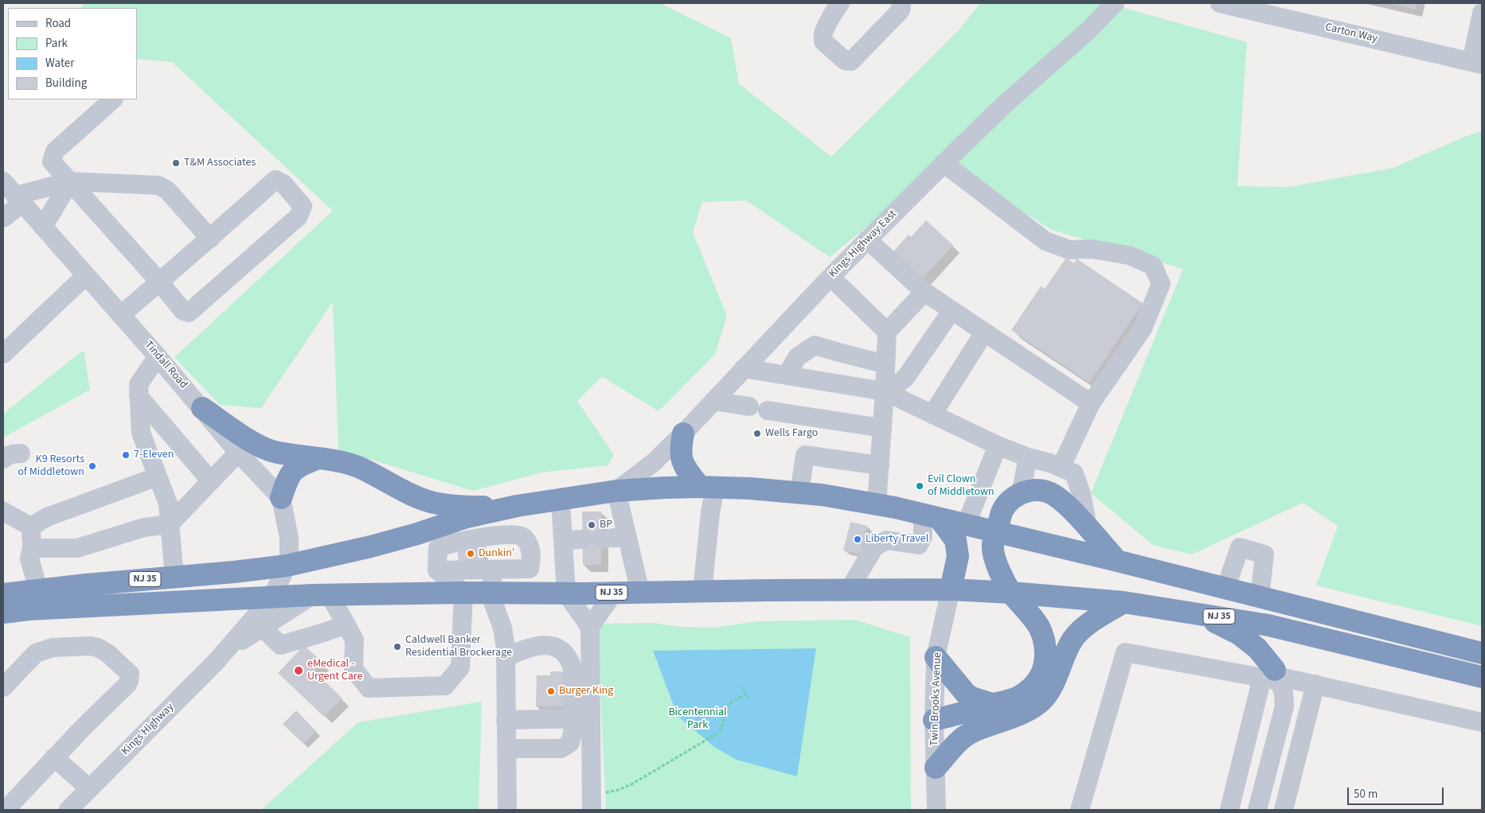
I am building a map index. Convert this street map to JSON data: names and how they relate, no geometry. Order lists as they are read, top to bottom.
{
  "streets": {
    "highway": ["NJ 35"],
    "street": [
      "Carton Way",
      "Kings Highway East",
      "Tindall Road",
      "Twin Brooks Avenue",
      "Kings Highway"
    ]
  },
  "crossings": [
    ["Kings Highway East", "NJ 35"],
    ["NJ 35", "Twin Brooks Avenue"],
    ["NJ 35", "Kings Highway"]
  ],
  "parks": ["Bicentennial Park"],
  "places": [
    "T&M Associates",
    "Wells Fargo",
    "7-Eleven",
    "K9 Resorts of Middletown",
    "Evil Clown of Middletown",
    "BP",
    "Liberty Travel",
    "Dunkin'",
    "Caldwell Banker Residential Brockerage",
    "eMedical - Urgent Care",
    "Burger King"
  ],
  "legend": [
    "Road",
    "Park",
    "Water",
    "Building"
  ],
  "scale_bar": "50 m"
}
